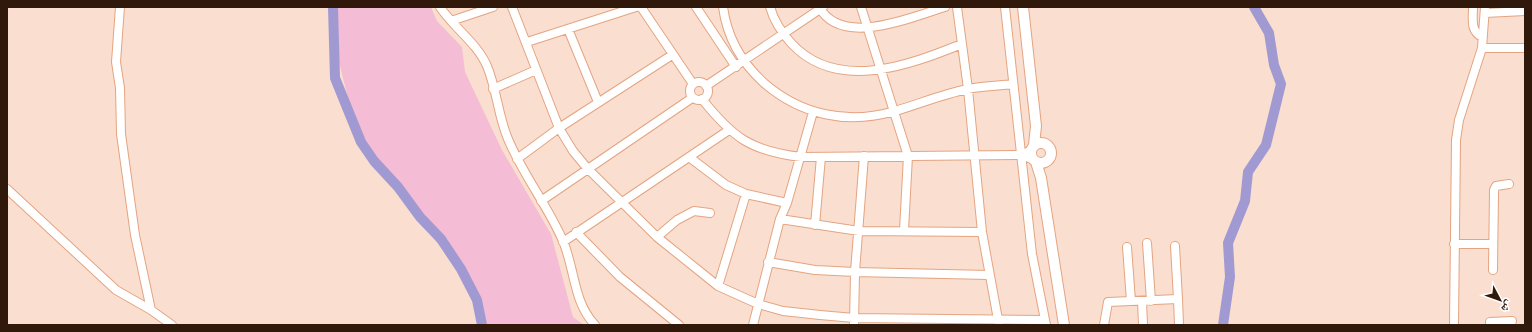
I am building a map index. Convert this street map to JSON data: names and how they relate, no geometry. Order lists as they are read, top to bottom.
{
  "north": "bottom right"
}
